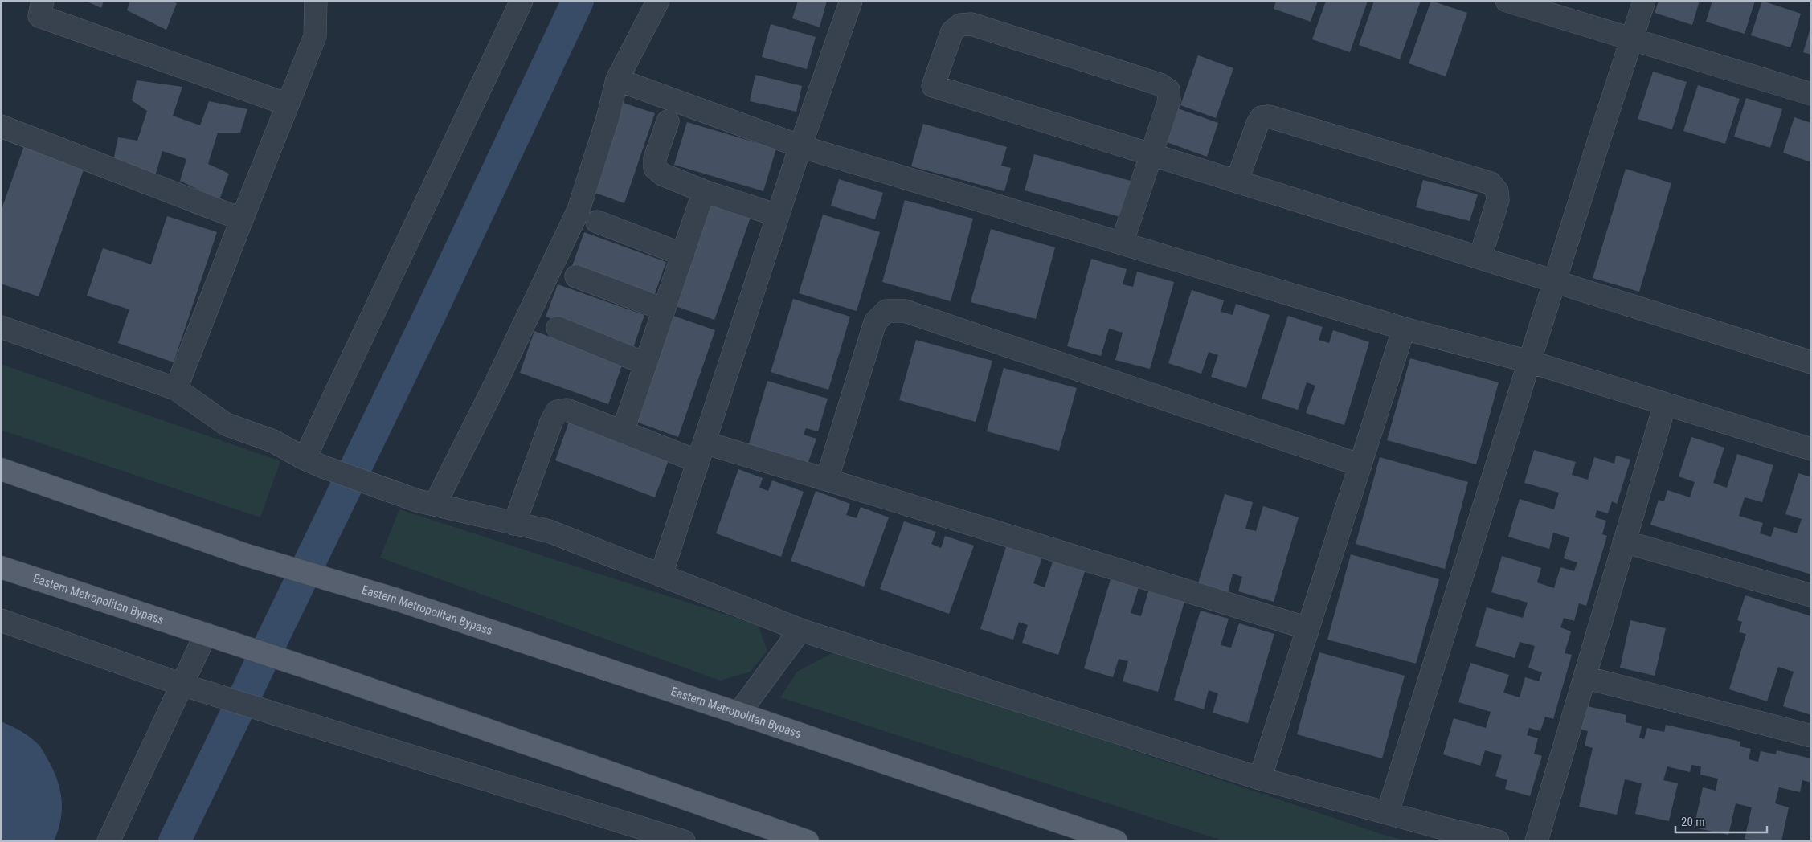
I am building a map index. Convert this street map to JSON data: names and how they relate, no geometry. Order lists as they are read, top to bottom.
{
  "streets": {
    "main road": ["Eastern Metropolitan Bypass"]
  },
  "scale_bar": "20 m"
}
